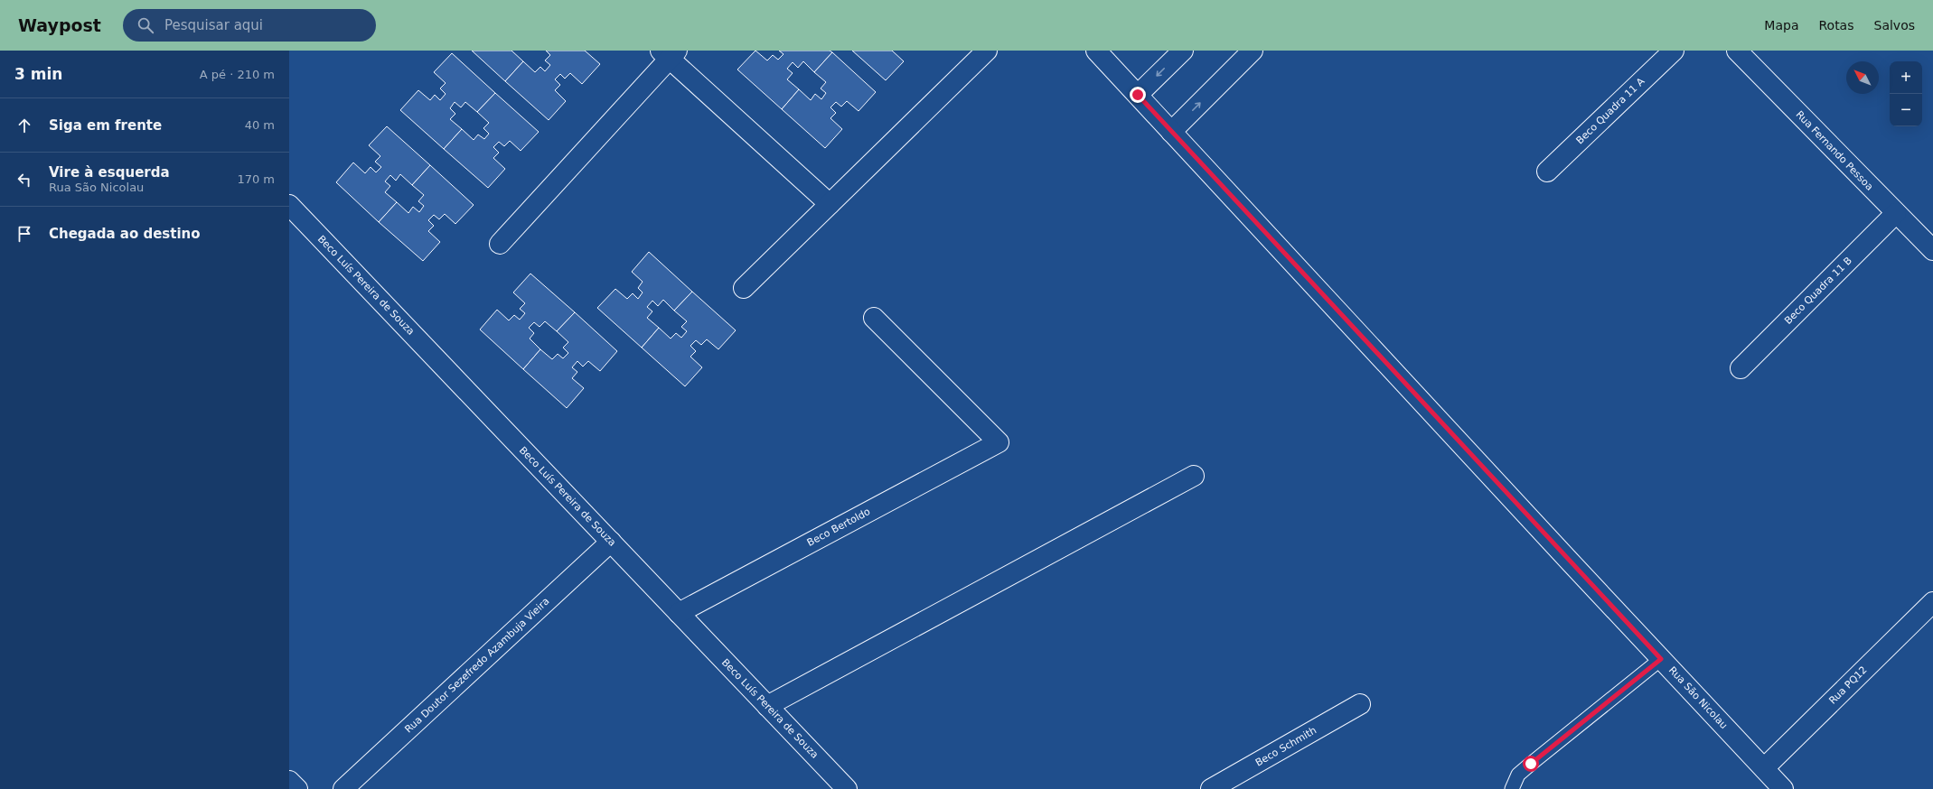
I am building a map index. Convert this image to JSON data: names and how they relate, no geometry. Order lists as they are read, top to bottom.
{
  "streets": {
    "street": [
      "Beco Quadra 11 A",
      "Rua Fernando Pessoa",
      "Beco Luís Pereira de Souza",
      "Beco Quadra 11 B",
      "Beco Bertoldo",
      "Rua Doutor Sezefredo Azambuja Vieira",
      "Rua PQ12",
      "Rua São Nicolau",
      "Beco Schmith"
    ]
  },
  "crossings": [
    ["Rua Fernando Pessoa", "Beco Quadra 11 B"],
    ["Beco Luís Pereira de Souza", "Beco Bertoldo"],
    ["Beco Luís Pereira de Souza", "Rua Doutor Sezefredo Azambuja Vieira"],
    ["Rua PQ12", "Rua São Nicolau"]
  ],
  "north": "top left",
  "page": {
    "header": "Waypost",
    "search": "Pesquisar aqui",
    "nav": ["Mapa", "Rotas", "Salvos"],
    "heading": ["3 min", "A pé · 210 m"],
    "map_buttons": ["+", "−"],
    "list": [
      ["Siga em frente", "40 m"],
      ["Vire à esquerda", "Rua São Nicolau", "170 m"],
      "Chegada ao destino"
    ]
  }
}
